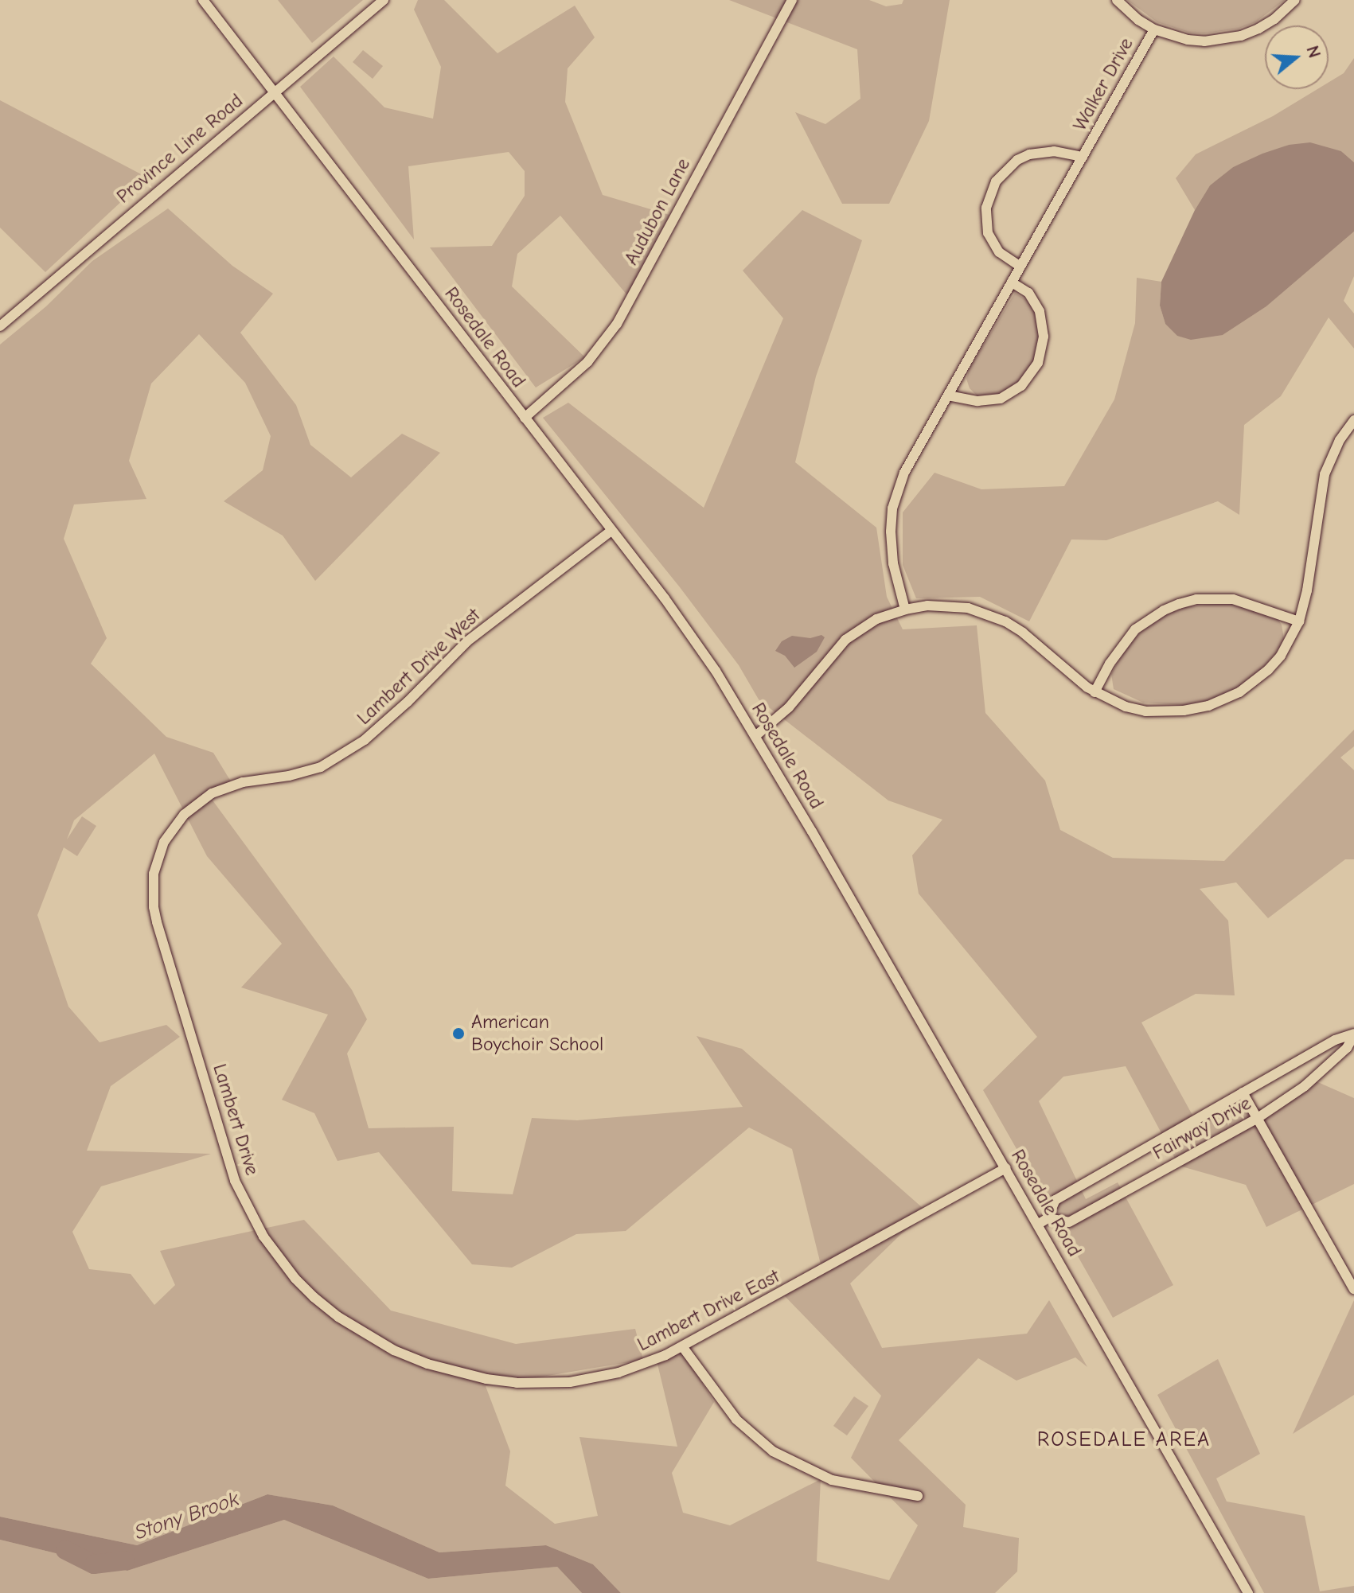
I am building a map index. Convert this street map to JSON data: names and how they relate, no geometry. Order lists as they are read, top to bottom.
{
  "streets": {
    "street": [
      "Walker Drive",
      "Province Line Road",
      "Audubon Lane",
      "Rosedale Road",
      "Lambert Drive West",
      "Lambert Drive",
      "Fairway Drive",
      "Lambert Drive East"
    ]
  },
  "crossings": [
    ["Province Line Road", "Rosedale Road"],
    ["Audubon Lane", "Rosedale Road"],
    ["Rosedale Road", "Lambert Drive West"],
    ["Rosedale Road", "Fairway Drive"],
    ["Rosedale Road", "Lambert Drive East"],
    ["Lambert Drive West", "Lambert Drive"],
    ["Lambert Drive", "Lambert Drive East"]
  ],
  "districts": ["ROSEDALE AREA"],
  "water": ["Stony Brook"],
  "places": ["American Boychoir School"],
  "north": "right"
}
